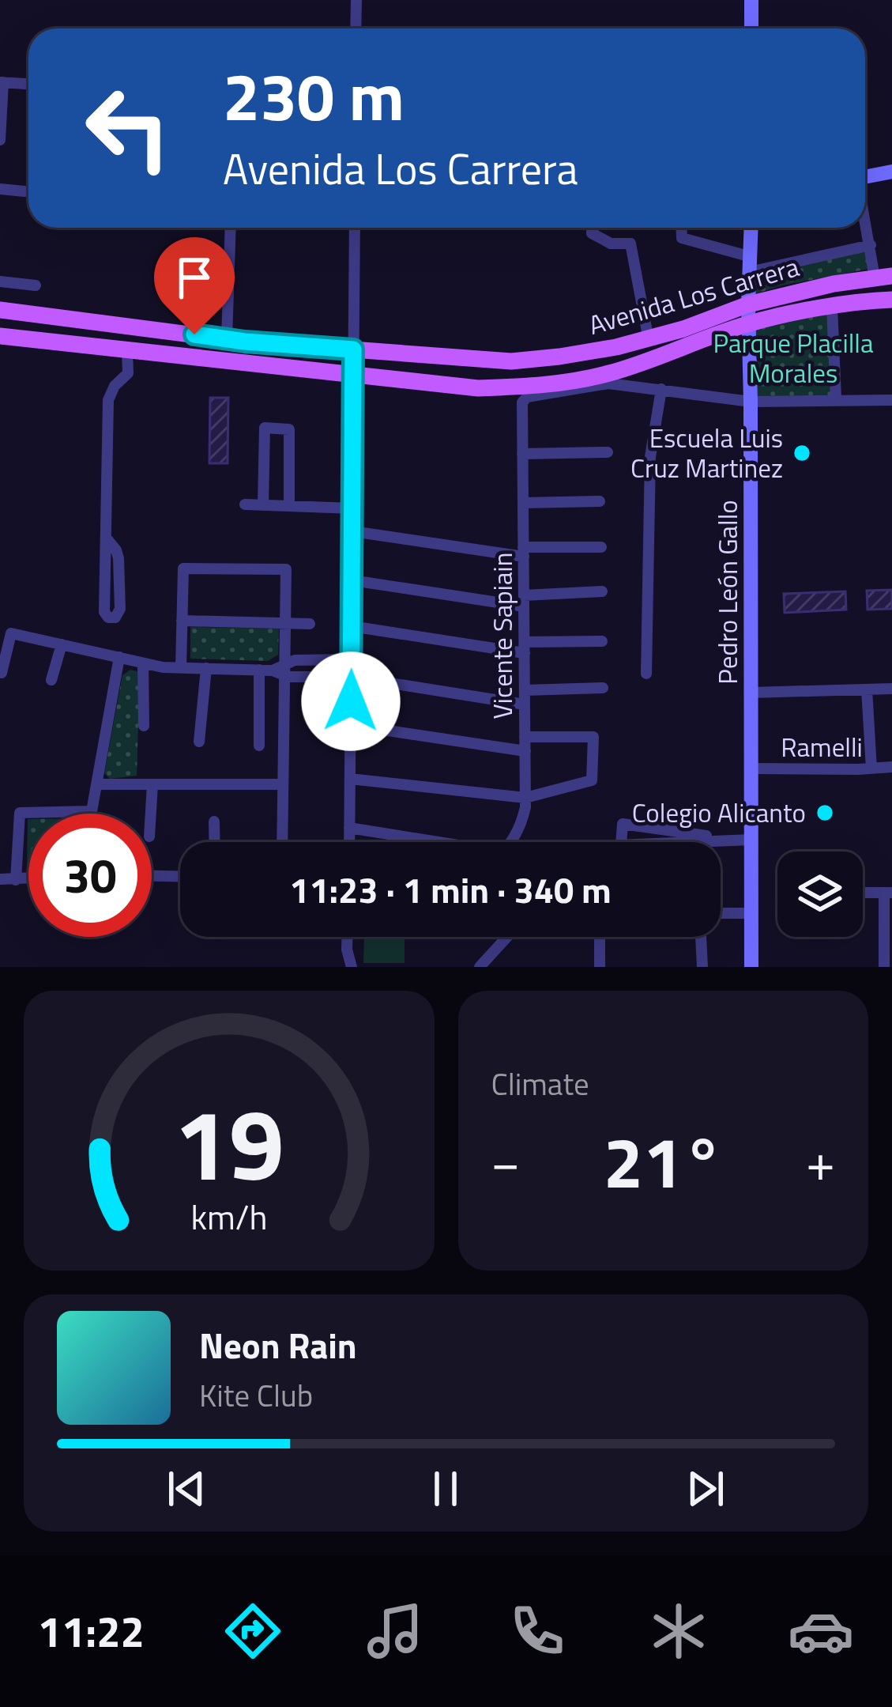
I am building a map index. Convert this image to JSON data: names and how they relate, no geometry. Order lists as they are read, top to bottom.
{
  "streets": {
    "main road": ["Avenida Los Carrera"],
    "street": ["Pedro León Gallo", "Vicente Sapiain", "Ramelli"]
  },
  "crossings": [
    ["Avenida Los Carrera", "Pedro León Gallo"],
    ["Pedro León Gallo", "Ramelli"]
  ],
  "parks": ["Parque Placilla Morales"],
  "places": ["Escuela Luis Cruz Martinez", "Colegio Alicanto"],
  "page": {
    "turn": ["230 m", "Avenida Los Carrera"],
    "limit": "30",
    "trip": "11:23 · 1 min · 340 m",
    "tile": "Climate",
    "heat": ["−", "21°", "+"],
    "song": ["Neon Rain", "Kite Club"],
    "tabs": "11:22",
    "gauge": ["19", "km/h"]
  }
}
